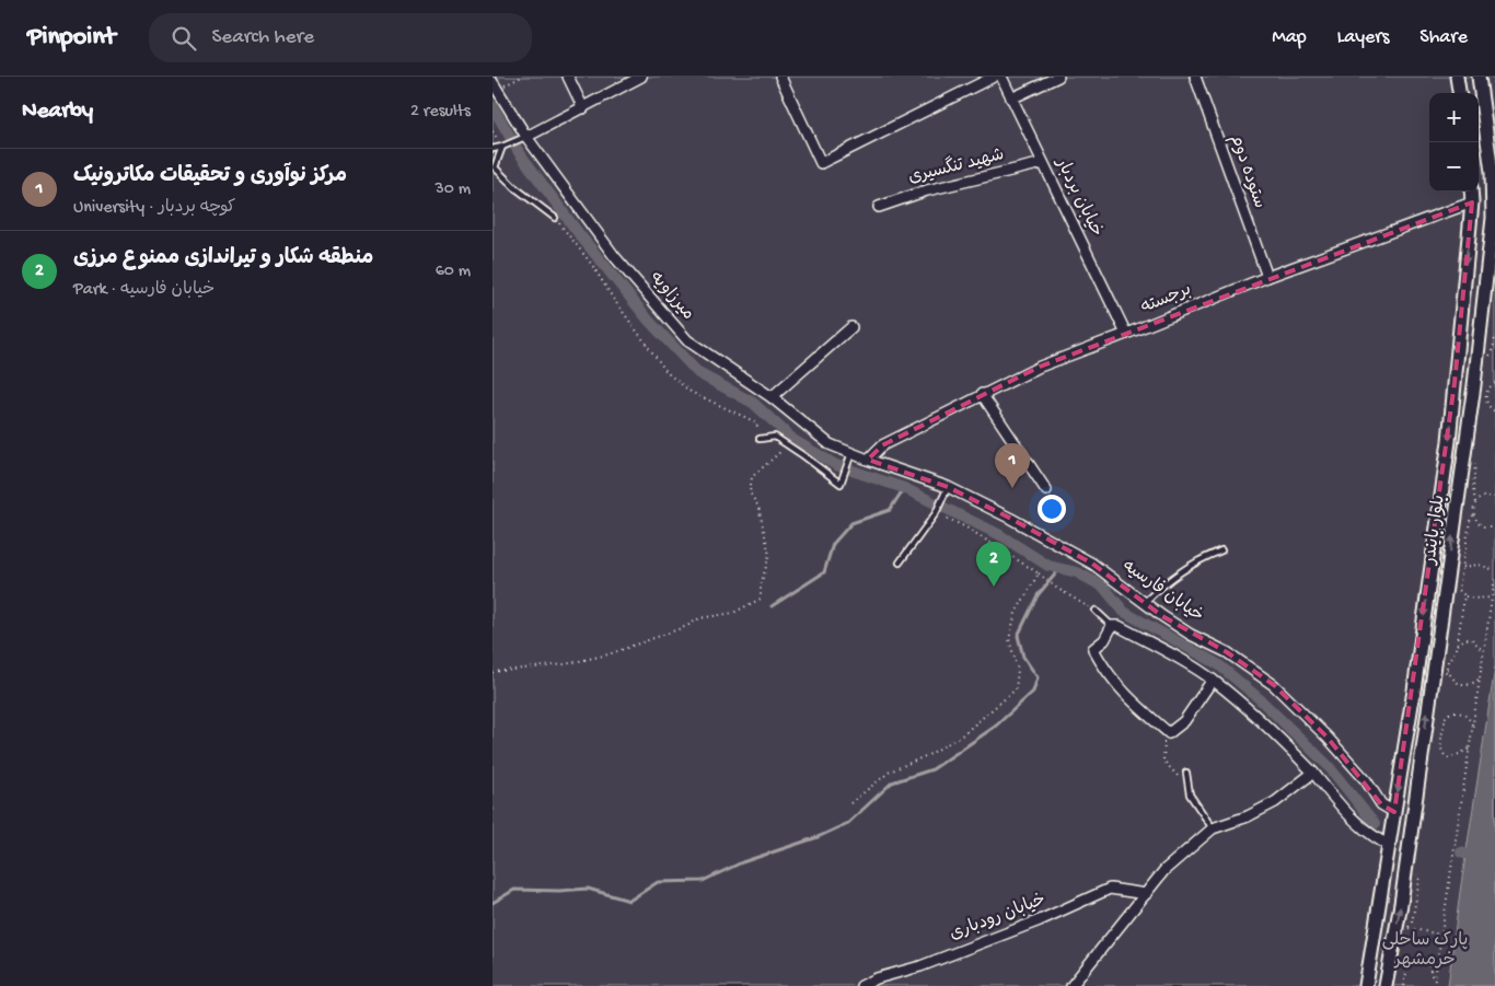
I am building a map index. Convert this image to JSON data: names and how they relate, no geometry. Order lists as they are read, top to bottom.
{
  "streets": {
    "street": [
      "شهید تنگسیری",
      "ستوده دوم",
      "خیابان بردبار",
      "میرزاویه",
      "برجسته",
      "بلوار بایندر",
      "خیابان فارسیه",
      "خیابان رودباری"
    ]
  },
  "crossings": [
    ["شهید تنگسیری", "خیابان بردبار"],
    ["ستوده دوم", "برجسته"],
    ["خیابان بردبار", "برجسته"],
    ["میرزاویه", "برجسته"],
    ["میرزاویه", "خیابان فارسیه"],
    ["برجسته", "بلوار بایندر"],
    ["برجسته", "خیابان فارسیه"],
    ["بلوار بایندر", "خیابان فارسیه"]
  ],
  "parks": ["پارک ساحلی خرمشهر"],
  "page": {
    "header": "Pinpoint",
    "search": "Search here",
    "nav": ["Map", "Layers", "Share"],
    "heading": ["Nearby", "2 results"],
    "map_buttons": ["+", "−"],
    "list": [
      {
        "mark": "1",
        "name": "مرکز نوآوری و تحقیقات مکاترونیک",
        "note": "University · کوچه بردبار",
        "value": "30 m"
      },
      {
        "mark": "2",
        "name": "منطقه شکار و تیراندازی ممنوع مرزی",
        "note": "Park · خیابان فارسیه",
        "value": "60 m"
      }
    ],
    "pins": ["1", "2"]
  }
}
